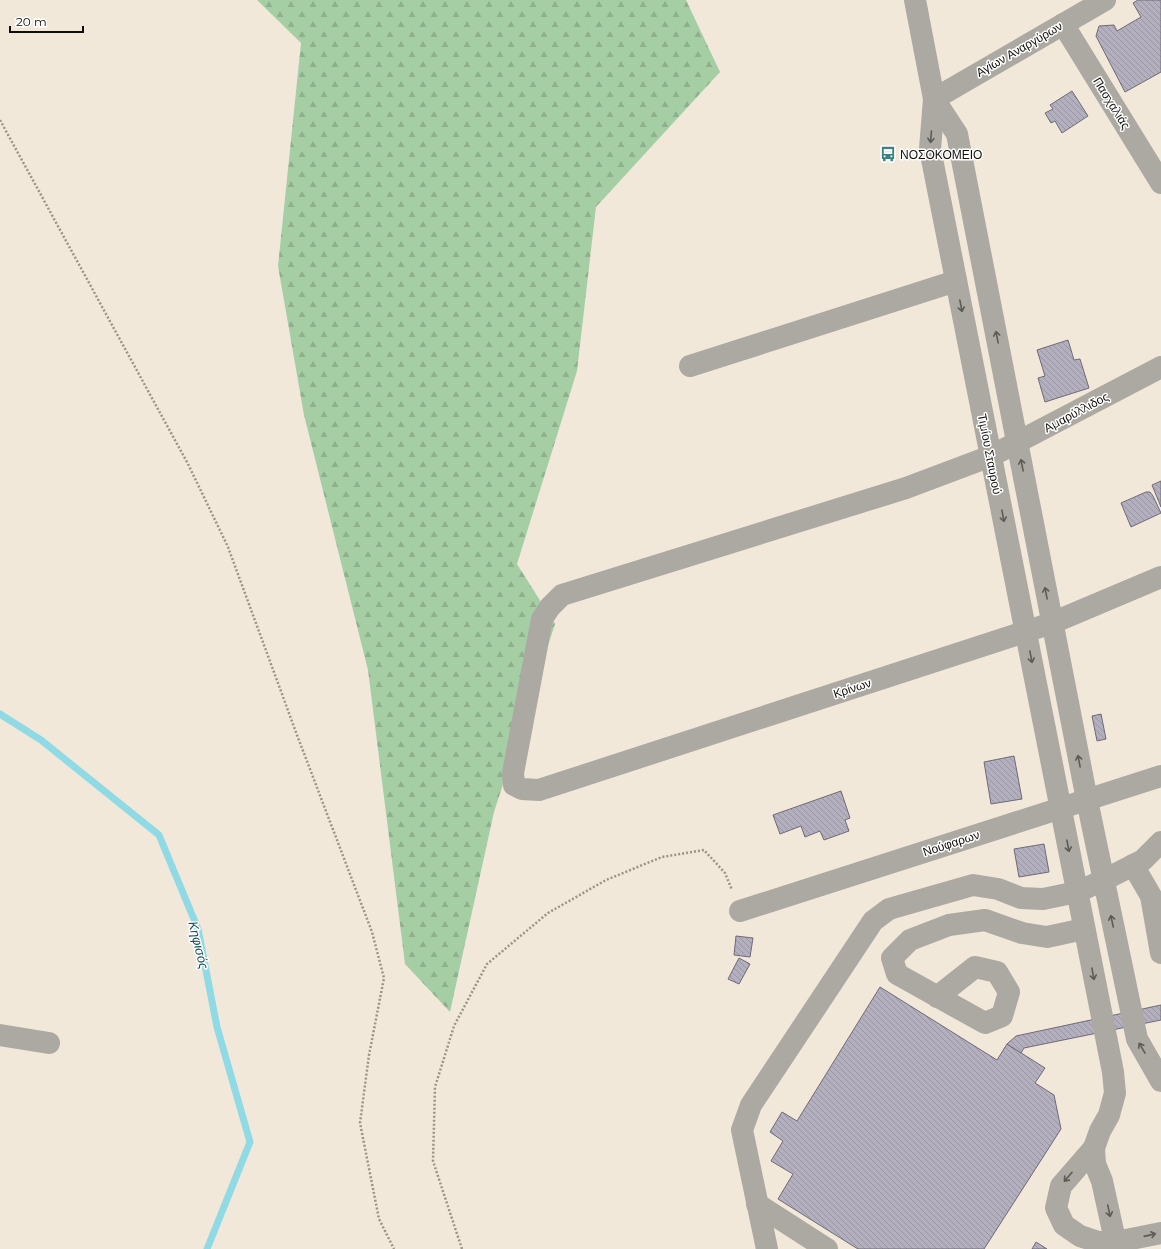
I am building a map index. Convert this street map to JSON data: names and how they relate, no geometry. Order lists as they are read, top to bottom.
{
  "streets": {
    "street": [
      "Αγίων Αναργύρων",
      "Πασχαλιάς",
      "Αμαρύλλιδος",
      "Τιμίου Σταυρού",
      "Κρίνων",
      "Νούφαρων"
    ]
  },
  "crossings": [
    ["Αγίων Αναργύρων", "Πασχαλιάς"],
    ["Αγίων Αναργύρων", "Τιμίου Σταυρού"],
    ["Αμαρύλλιδος", "Τιμίου Σταυρού"],
    ["Αμαρύλλιδος", "Κρίνων"],
    ["Τιμίου Σταυρού", "Κρίνων"],
    ["Τιμίου Σταυρού", "Νούφαρων"]
  ],
  "water": ["Κηφισός"],
  "places": {
    "bus stop": ["ΝΟΣΟΚΟΜΕΙΟ"]
  },
  "scale_bar": "20 m"
}
